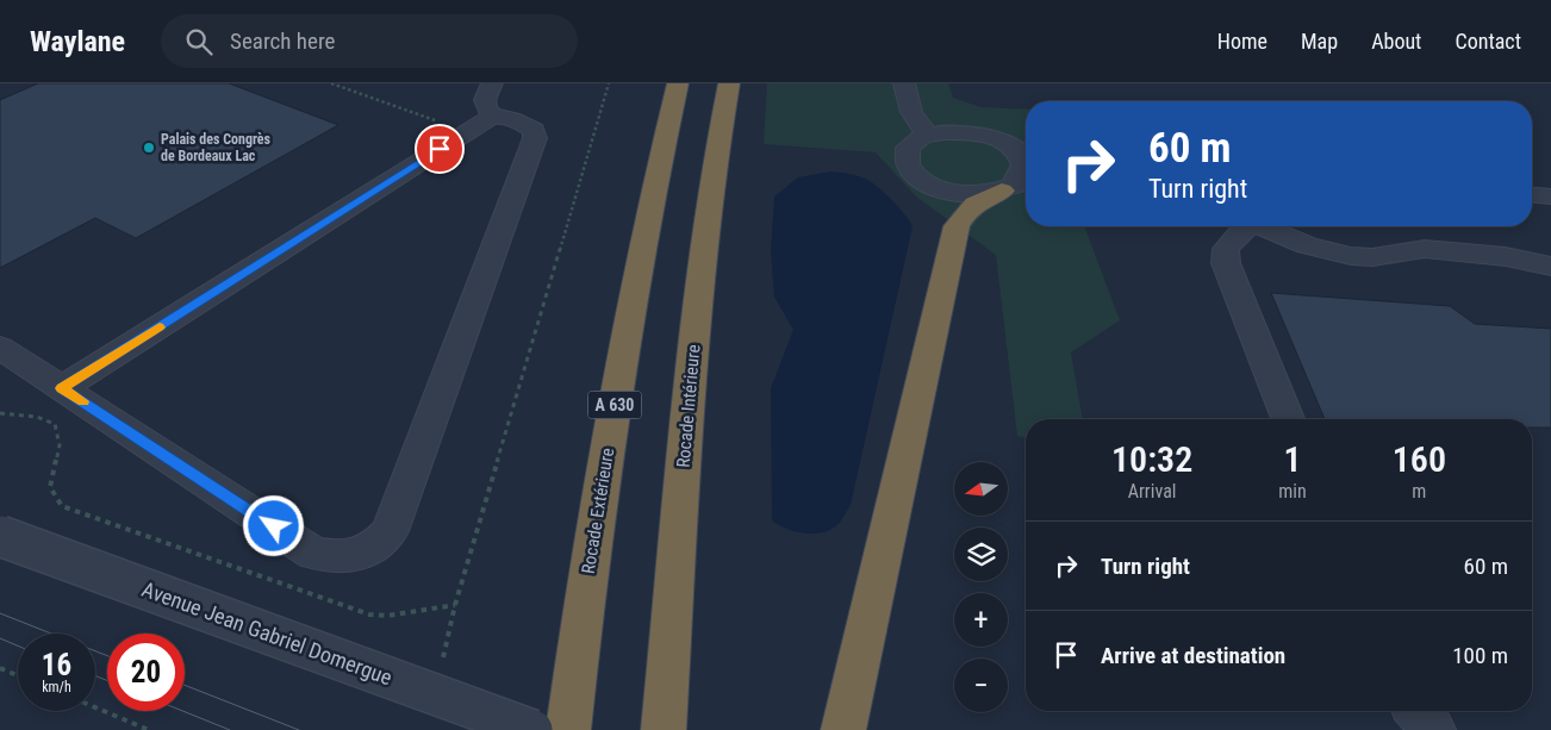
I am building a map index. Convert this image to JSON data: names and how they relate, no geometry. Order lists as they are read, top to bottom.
{
  "streets": {
    "highway": ["A 630", "Rocade Intérieure", "Rocade Extérieure"],
    "street": ["Avenue Jean Gabriel Domergue"]
  },
  "places": ["Palais des Congrès de Bordeaux Lac"],
  "north": "left",
  "page": {
    "header": "Waylane",
    "search": "Search here",
    "nav": [
      "Home",
      "Map",
      "About",
      "Contact"
    ],
    "turn": ["60 m", "Turn right"],
    "eta": [
      "10:32",
      "Arrival",
      "1",
      "min",
      "160",
      "m"
    ],
    "map_buttons": ["+", "−"],
    "list": [
      {
        "name": "Turn right",
        "value": "60 m"
      },
      {
        "name": "Arrive at destination",
        "value": "100 m"
      }
    ],
    "speed": "16 km/h",
    "limit": "20"
  }
}
